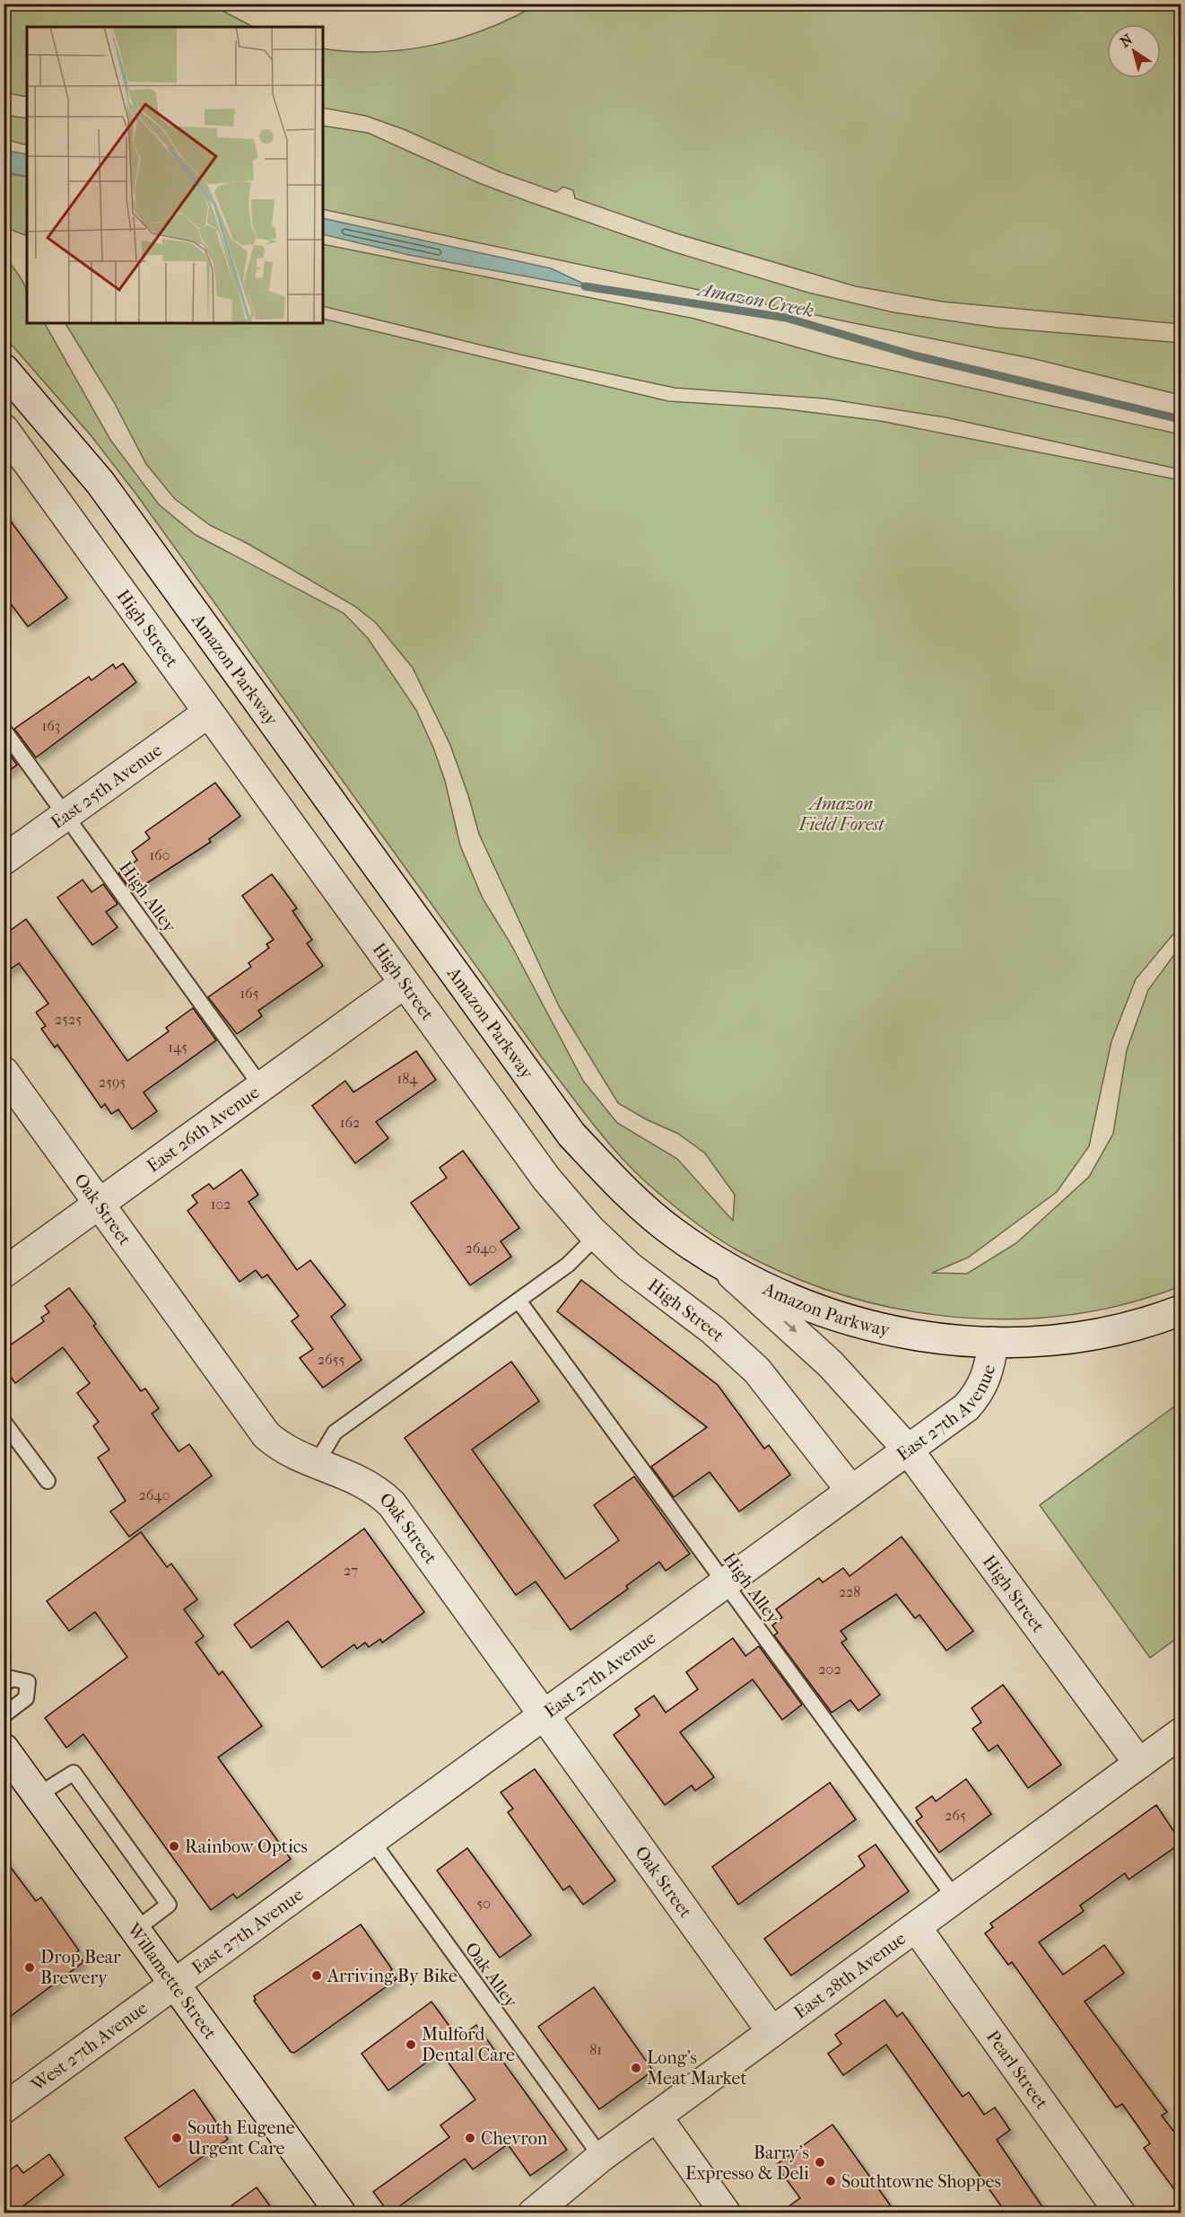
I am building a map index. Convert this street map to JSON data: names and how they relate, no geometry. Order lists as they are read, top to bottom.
{
  "streets": {
    "street": [
      "High Street",
      "Amazon Parkway",
      "East 25th Avenue",
      "East 26th Avenue",
      "Oak Street",
      "East 27th Avenue",
      "East 28th Avenue",
      "Willamette Street",
      "West 27th Avenue",
      "Pearl Street"
    ],
    "lane": ["High Alley", "Oak Alley"]
  },
  "crossings": [
    ["High Street", "Amazon Parkway"],
    ["High Street", "East 25th Avenue"],
    ["High Street", "East 26th Avenue"],
    ["High Street", "East 27th Avenue"],
    ["High Street", "East 28th Avenue"],
    ["Amazon Parkway", "East 27th Avenue"],
    ["East 25th Avenue", "High Alley"],
    ["High Alley", "East 26th Avenue"],
    ["High Alley", "East 27th Avenue"],
    ["High Alley", "East 28th Avenue"],
    ["East 26th Avenue", "Oak Street"],
    ["Oak Street", "East 27th Avenue"],
    ["Oak Street", "East 28th Avenue"],
    ["East 27th Avenue", "Oak Alley"],
    ["East 27th Avenue", "Willamette Street"],
    ["East 27th Avenue", "West 27th Avenue"],
    ["Oak Alley", "East 28th Avenue"],
    ["East 28th Avenue", "Pearl Street"],
    ["Willamette Street", "West 27th Avenue"]
  ],
  "water": ["Amazon Creek"],
  "parks": ["Amazon Field Forest"],
  "places": [
    "Rainbow Optics",
    "Drop Bear Brewery",
    "Arriving By Bike",
    "Mulford Dental Care",
    "Long's Meat Market",
    "South Eugene Urgent Care",
    "Chevron",
    "Barry's Expresso & Deli",
    "Southtowne Shoppes"
  ],
  "house_numbers": [
    "163",
    "160",
    "165",
    "2525",
    "145",
    "184",
    "2595",
    "162",
    "102",
    "2640",
    "2655",
    "2640",
    "27",
    "228",
    "202",
    "265",
    "50",
    "81"
  ],
  "north": "top left"
}
